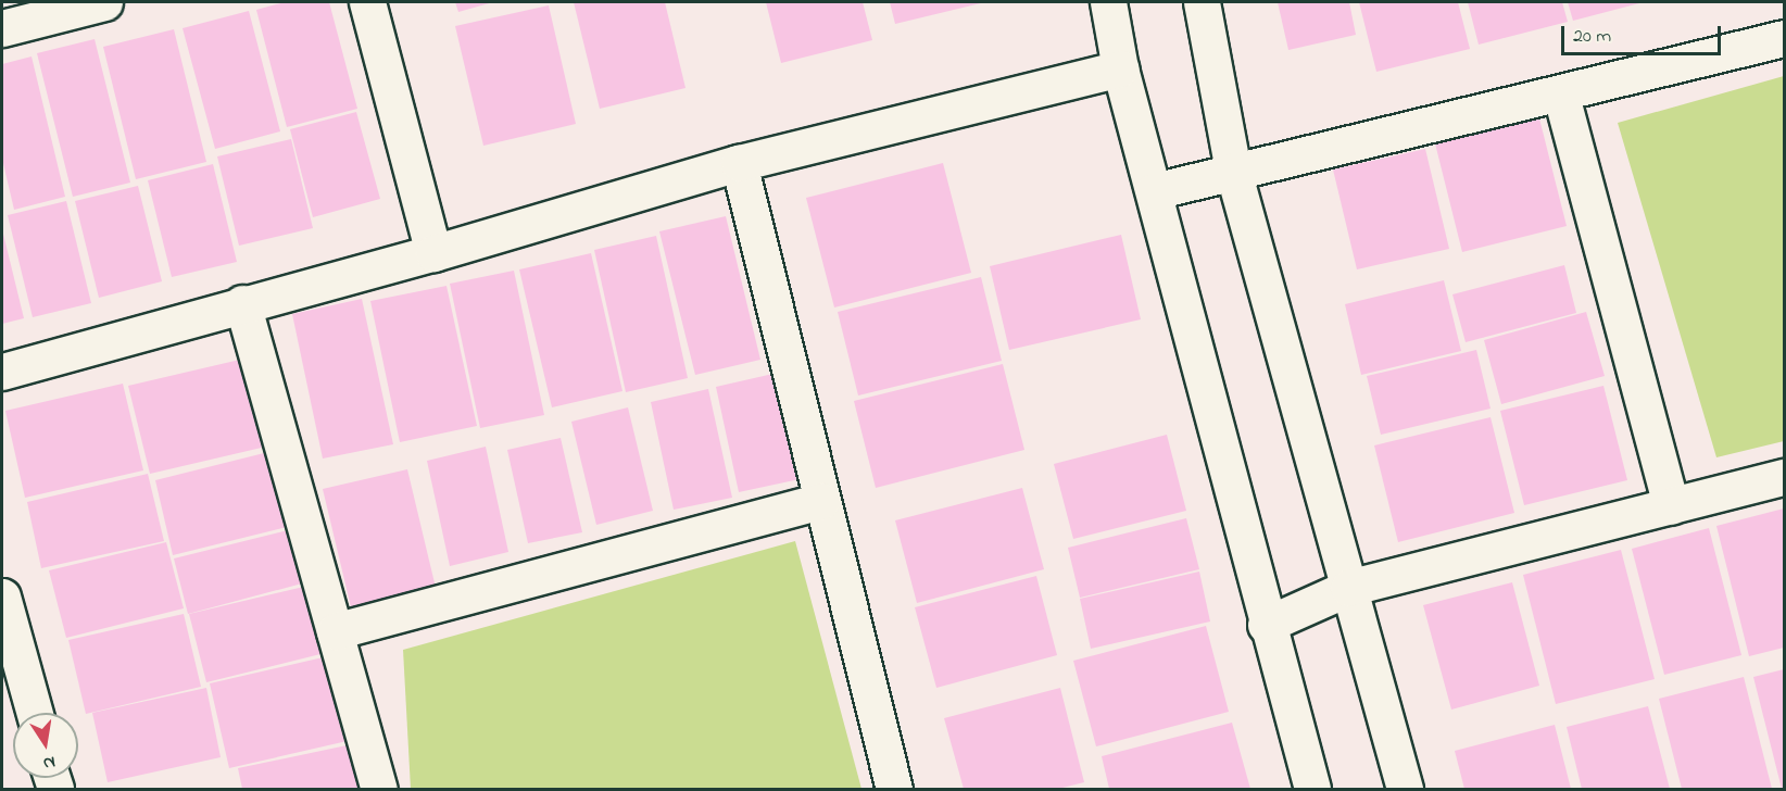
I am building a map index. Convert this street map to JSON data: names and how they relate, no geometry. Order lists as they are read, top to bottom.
{
  "scale_bar": "20 m",
  "north": "bottom"
}
